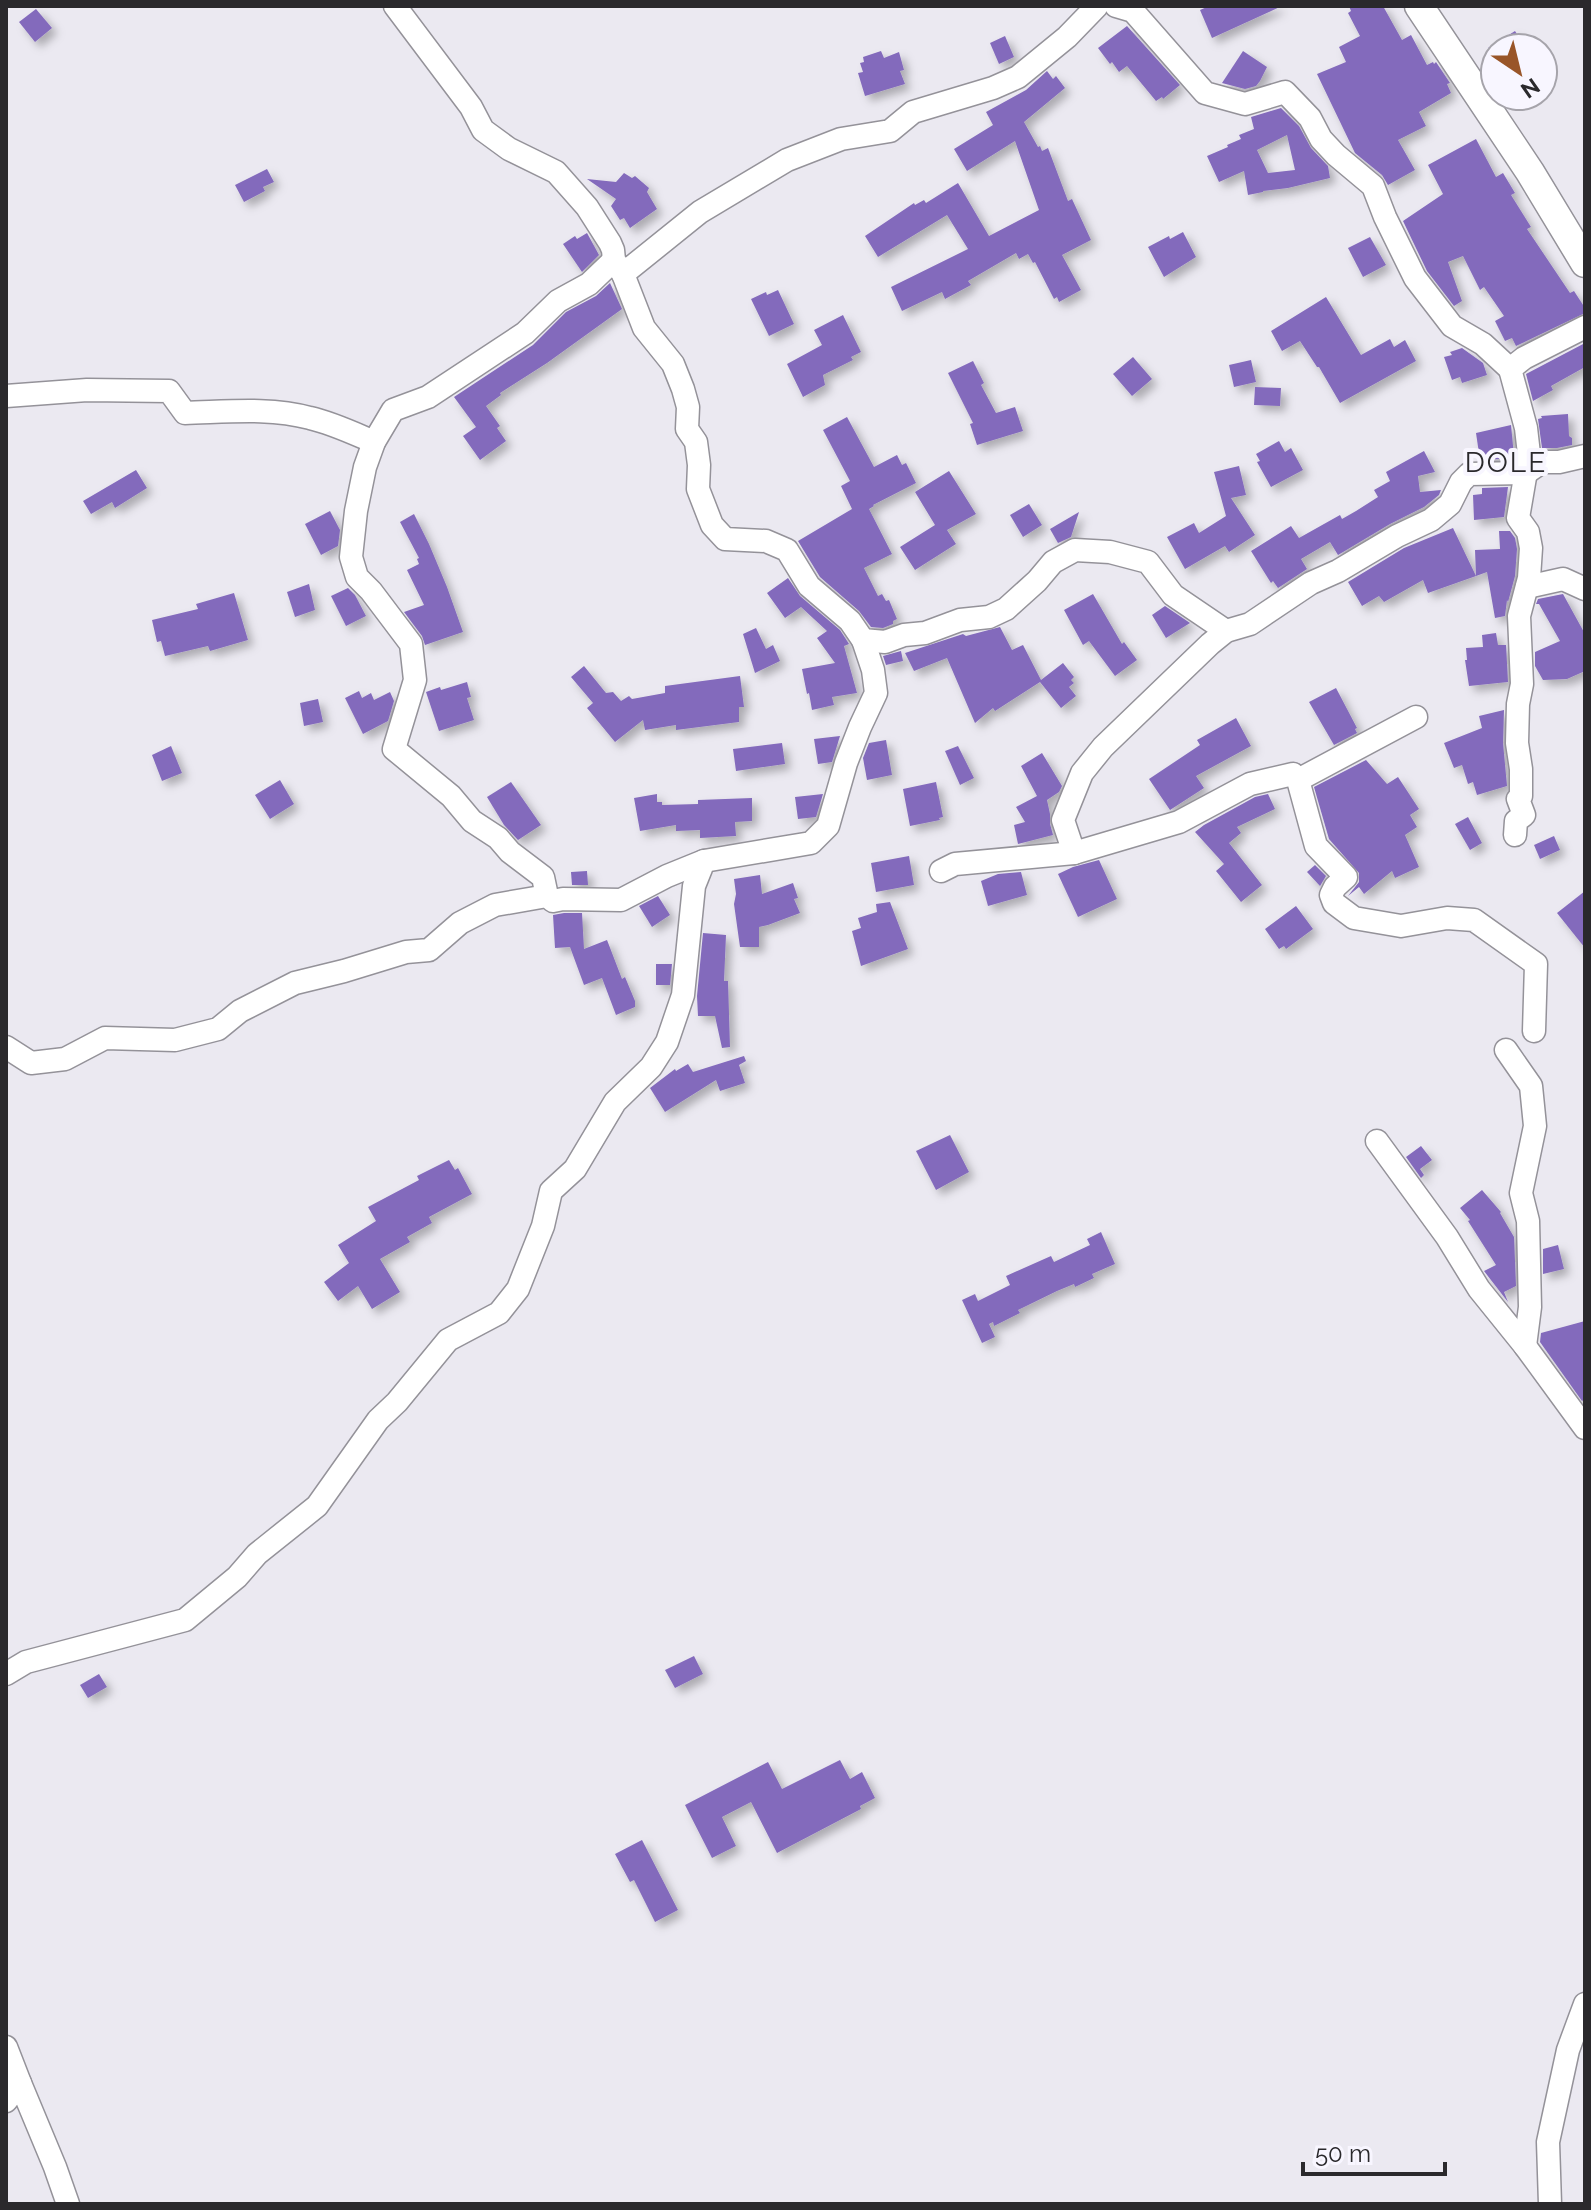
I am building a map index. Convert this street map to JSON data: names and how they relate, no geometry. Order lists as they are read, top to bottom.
{
  "districts": ["DOLE"],
  "scale_bar": "50 m",
  "north": "bottom right"
}
